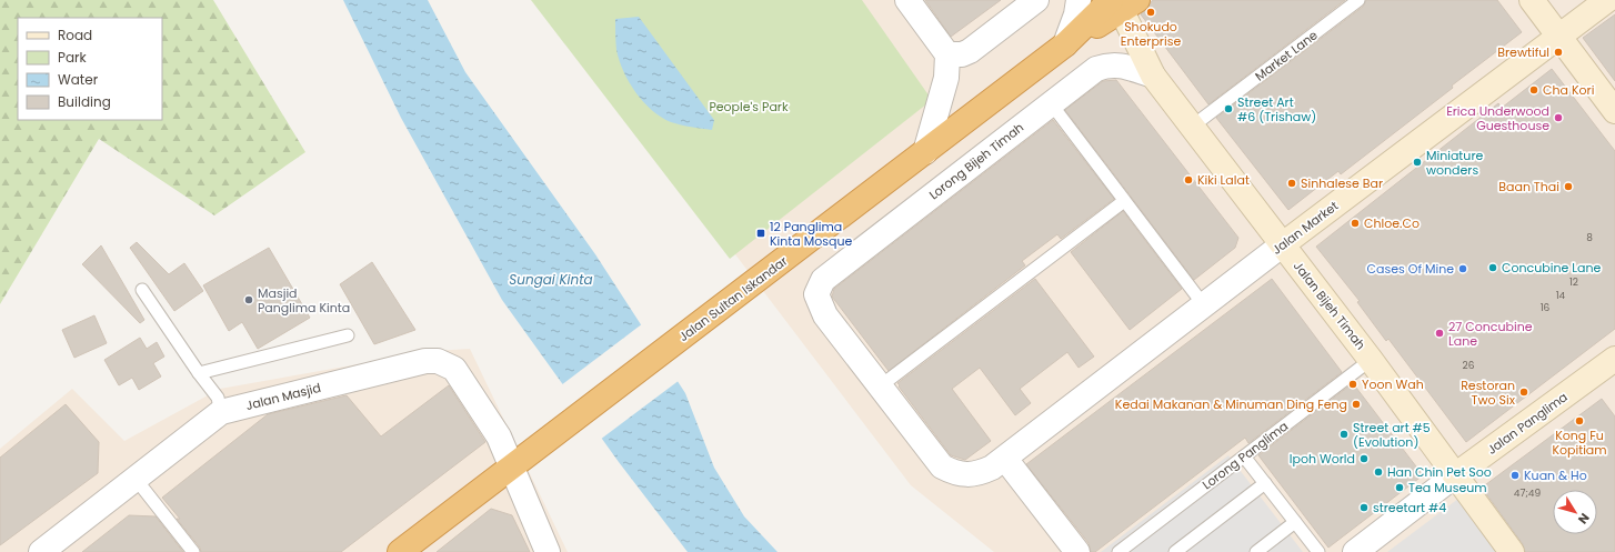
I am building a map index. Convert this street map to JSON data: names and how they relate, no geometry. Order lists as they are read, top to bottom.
{
  "streets": {
    "highway": ["Jalan Sultan Iskandar"],
    "street": [
      "Lorong Bijeh Timah",
      "Jalan Market",
      "Jalan Bijeh Timah",
      "Jalan Masjid",
      "Jalan Panglima"
    ],
    "lane": ["Market Lane", "Lorong Panglima"]
  },
  "crossings": [
    ["Market Lane", "Jalan Bijeh Timah"],
    ["Lorong Bijeh Timah", "Jalan Market"],
    ["Lorong Bijeh Timah", "Jalan Bijeh Timah"],
    ["Jalan Market", "Jalan Bijeh Timah"],
    ["Jalan Sultan Iskandar", "Jalan Bijeh Timah"],
    ["Jalan Sultan Iskandar", "Jalan Masjid"],
    ["Jalan Bijeh Timah", "Jalan Panglima"],
    ["Jalan Bijeh Timah", "Lorong Panglima"]
  ],
  "water": ["Sungai Kinta"],
  "parks": ["People's Park"],
  "places": {
    "other": [
      "Shokudo Enterprise",
      "Brewtiful",
      "Cha Kori",
      "Street Art #6 (Trishaw)",
      "Erica Underwood Guesthouse",
      "Miniature wonders",
      "Kiki Lalat",
      "Sinhalese Bar",
      "Baan Thai",
      "Chloe.Co",
      "Concubine Lane",
      "Cases Of Mine",
      "Masjid Panglima Kinta",
      "27 Concubine Lane",
      "Yoon Wah",
      "Restoran Two Six",
      "Kedai Makanan & Minuman Ding Feng",
      "Kong Fu Kopitiam",
      "Street art #5 (Evolution)",
      "Ipoh World",
      "Han Chin Pet Soo",
      "Kuan & Ho",
      "Tea Museum",
      "streetart #4"
    ],
    "transit": ["12 Panglima Kinta Mosque"]
  },
  "house_numbers": [
    "8",
    "12",
    "14",
    "16",
    "26",
    "47;49"
  ],
  "legend": [
    "Road",
    "Park",
    "Water",
    "Building"
  ],
  "north": "bottom right"
}
